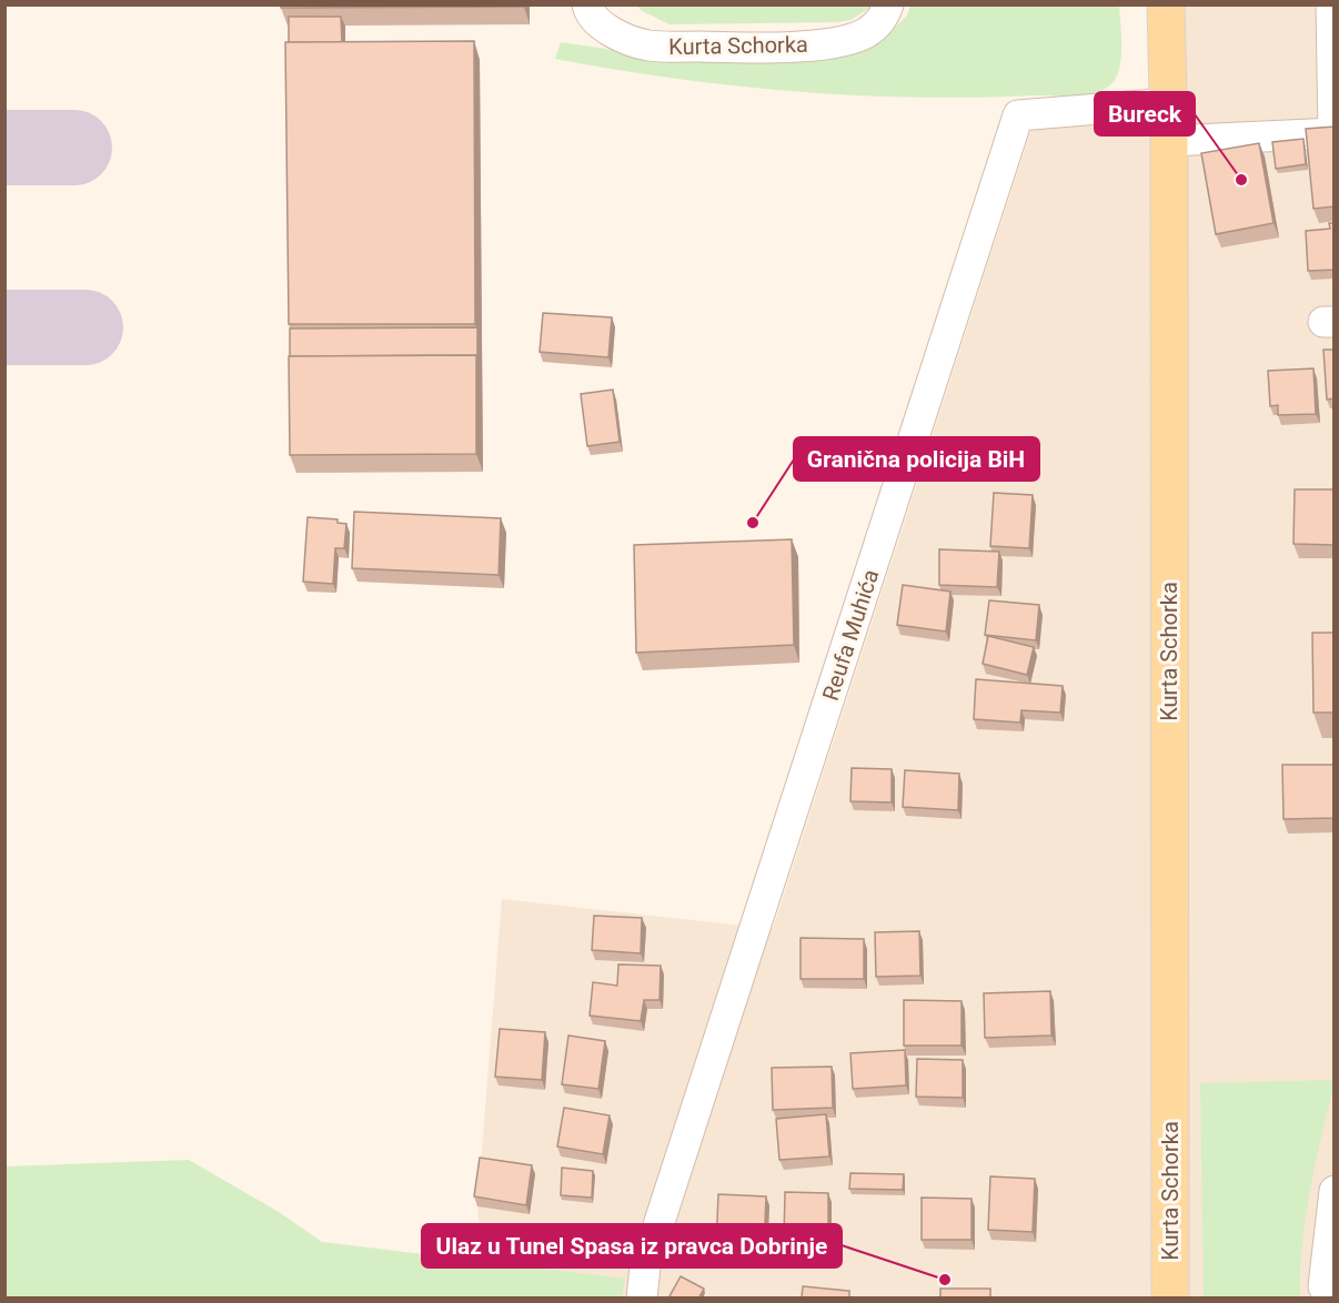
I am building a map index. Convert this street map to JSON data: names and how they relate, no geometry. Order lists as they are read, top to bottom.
{
  "streets": {
    "main road": ["Kurta Schorka"],
    "street": ["Reufa Muhića"]
  },
  "crossings": [
    ["Kurta Schorka", "Reufa Muhića"]
  ],
  "places": ["Bureck", "Granična policija BiH", "Ulaz u Tunel Spasa iz pravca Dobrinje"]
}
